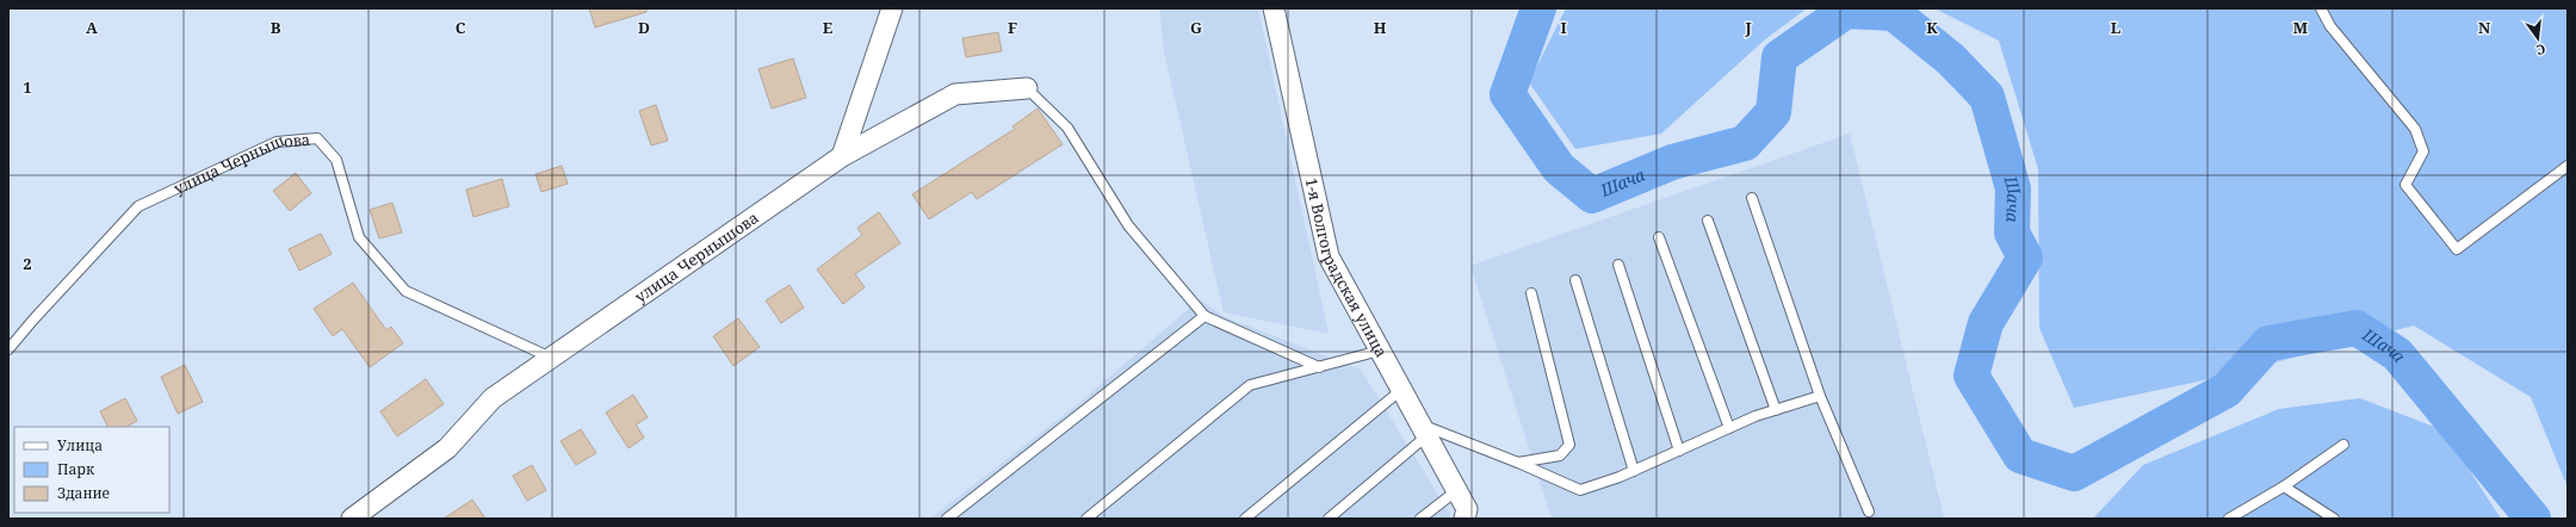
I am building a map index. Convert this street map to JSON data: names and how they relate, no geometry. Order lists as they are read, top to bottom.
{
  "streets": {
    "street": ["улица Чернышова", "1-я Волгоградская улица"]
  },
  "water": ["Шача"],
  "legend": ["Улица", "Парк", "Здание"],
  "north": "bottom",
  "grid": {
    "columns": [
      "A",
      "B",
      "C",
      "D",
      "E",
      "F",
      "G",
      "H",
      "I",
      "J",
      "K",
      "L",
      "M",
      "N"
    ],
    "rows": ["1", "2"]
  }
}
